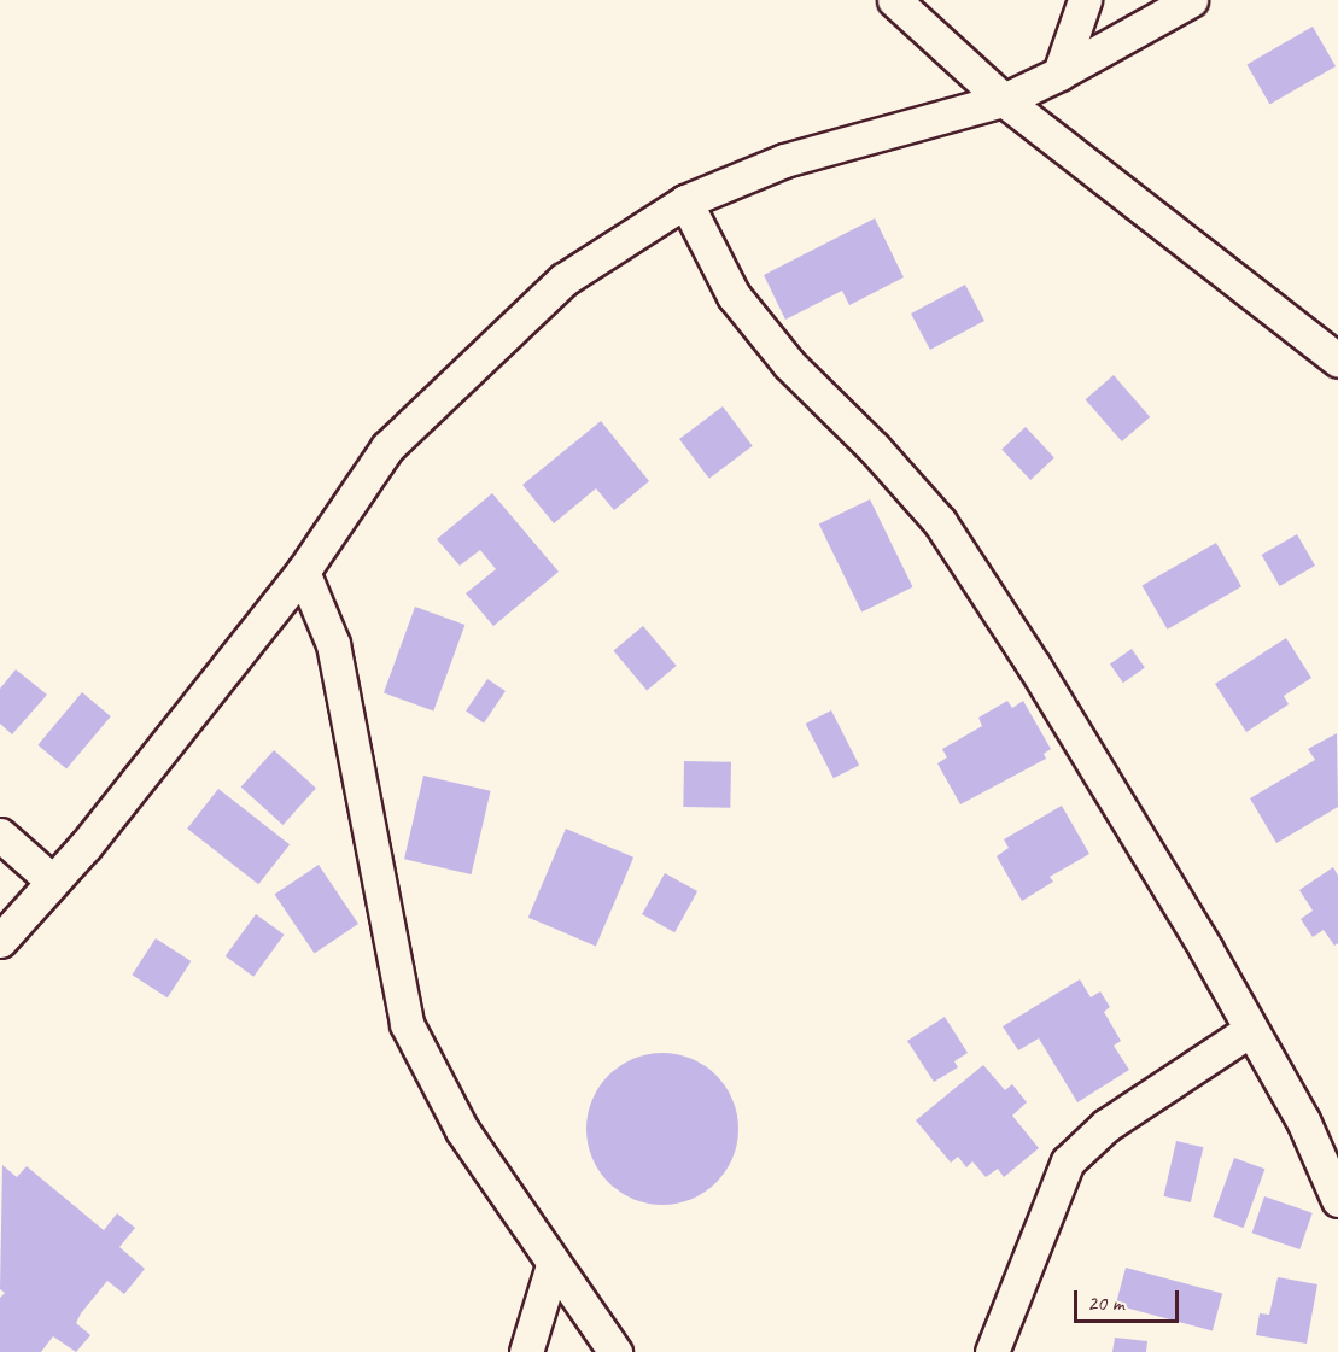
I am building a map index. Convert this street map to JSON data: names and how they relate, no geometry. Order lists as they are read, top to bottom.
{
  "scale_bar": "20 m"
}
